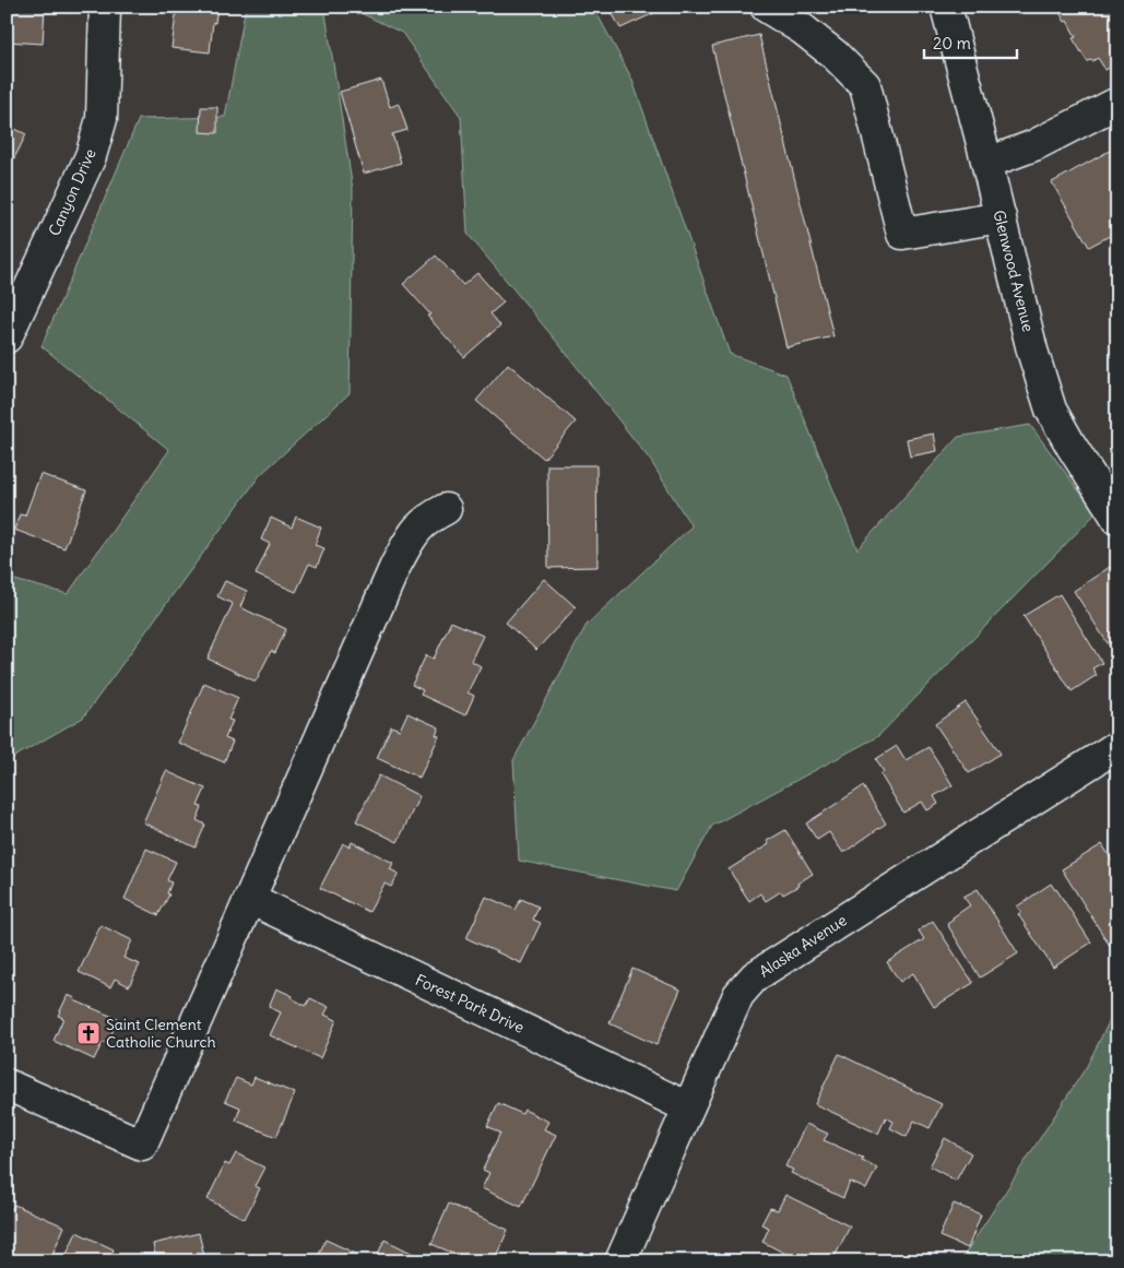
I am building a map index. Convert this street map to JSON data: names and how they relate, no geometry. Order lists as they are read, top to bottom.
{
  "streets": {
    "street": [
      "Canyon Drive",
      "Glenwood Avenue",
      "Alaska Avenue",
      "Forest Park Drive"
    ]
  },
  "crossings": [
    ["Alaska Avenue", "Forest Park Drive"]
  ],
  "places": {
    "church": ["Saint Clement Catholic Church"]
  },
  "scale_bar": "20 m"
}
